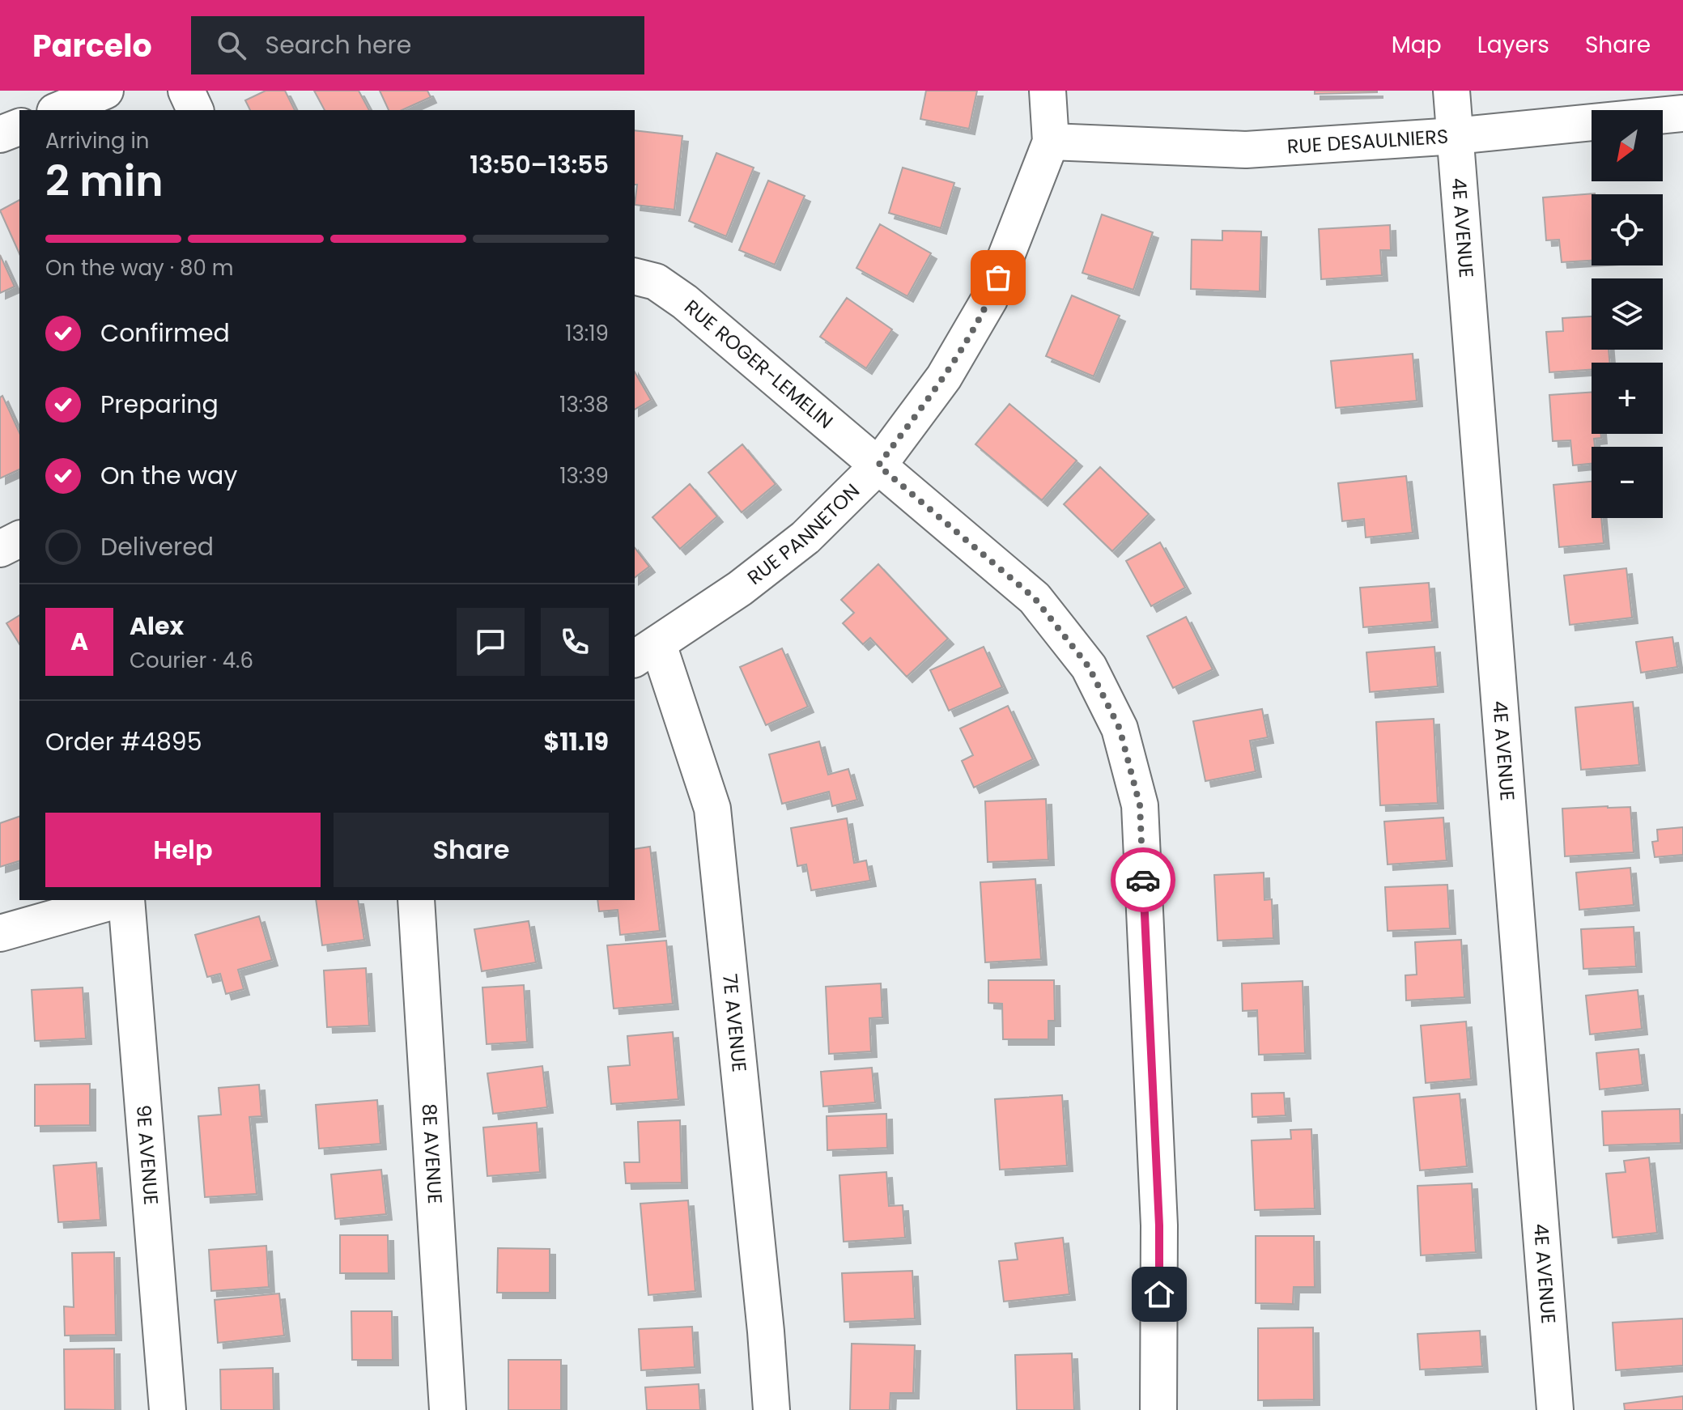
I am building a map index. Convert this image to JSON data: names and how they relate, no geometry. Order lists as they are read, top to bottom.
{
  "streets": {
    "street": [
      "RUE DESAULNIERS",
      "4E AVENUE",
      "RUE ROGER-LEMELIN",
      "RUE PANNETON",
      "7E AVENUE",
      "9E AVENUE",
      "8E AVENUE"
    ]
  },
  "crossings": [
    ["RUE DESAULNIERS", "4E AVENUE"],
    ["RUE DESAULNIERS", "RUE PANNETON"],
    ["RUE ROGER-LEMELIN", "RUE PANNETON"],
    ["RUE PANNETON", "7E AVENUE"]
  ],
  "north": "bottom left",
  "page": {
    "header": "Parcelo",
    "search": "Search here",
    "nav": ["Map", "Layers", "Share"],
    "map_buttons": ["+", "−"],
    "heading": ["2 min", "Arriving in", "13:50–13:55"],
    "panel": [
      "Alex",
      "Courier · 4.6",
      "Order #4895",
      "$11.19"
    ],
    "bar": "On the way · 80 m",
    "list": [
      ["Confirmed", "13:19"],
      ["Preparing", "13:38"],
      ["On the way", "13:39"],
      "Delivered"
    ],
    "round": "A",
    "buttons": ["Help", "Share"]
  }
}
